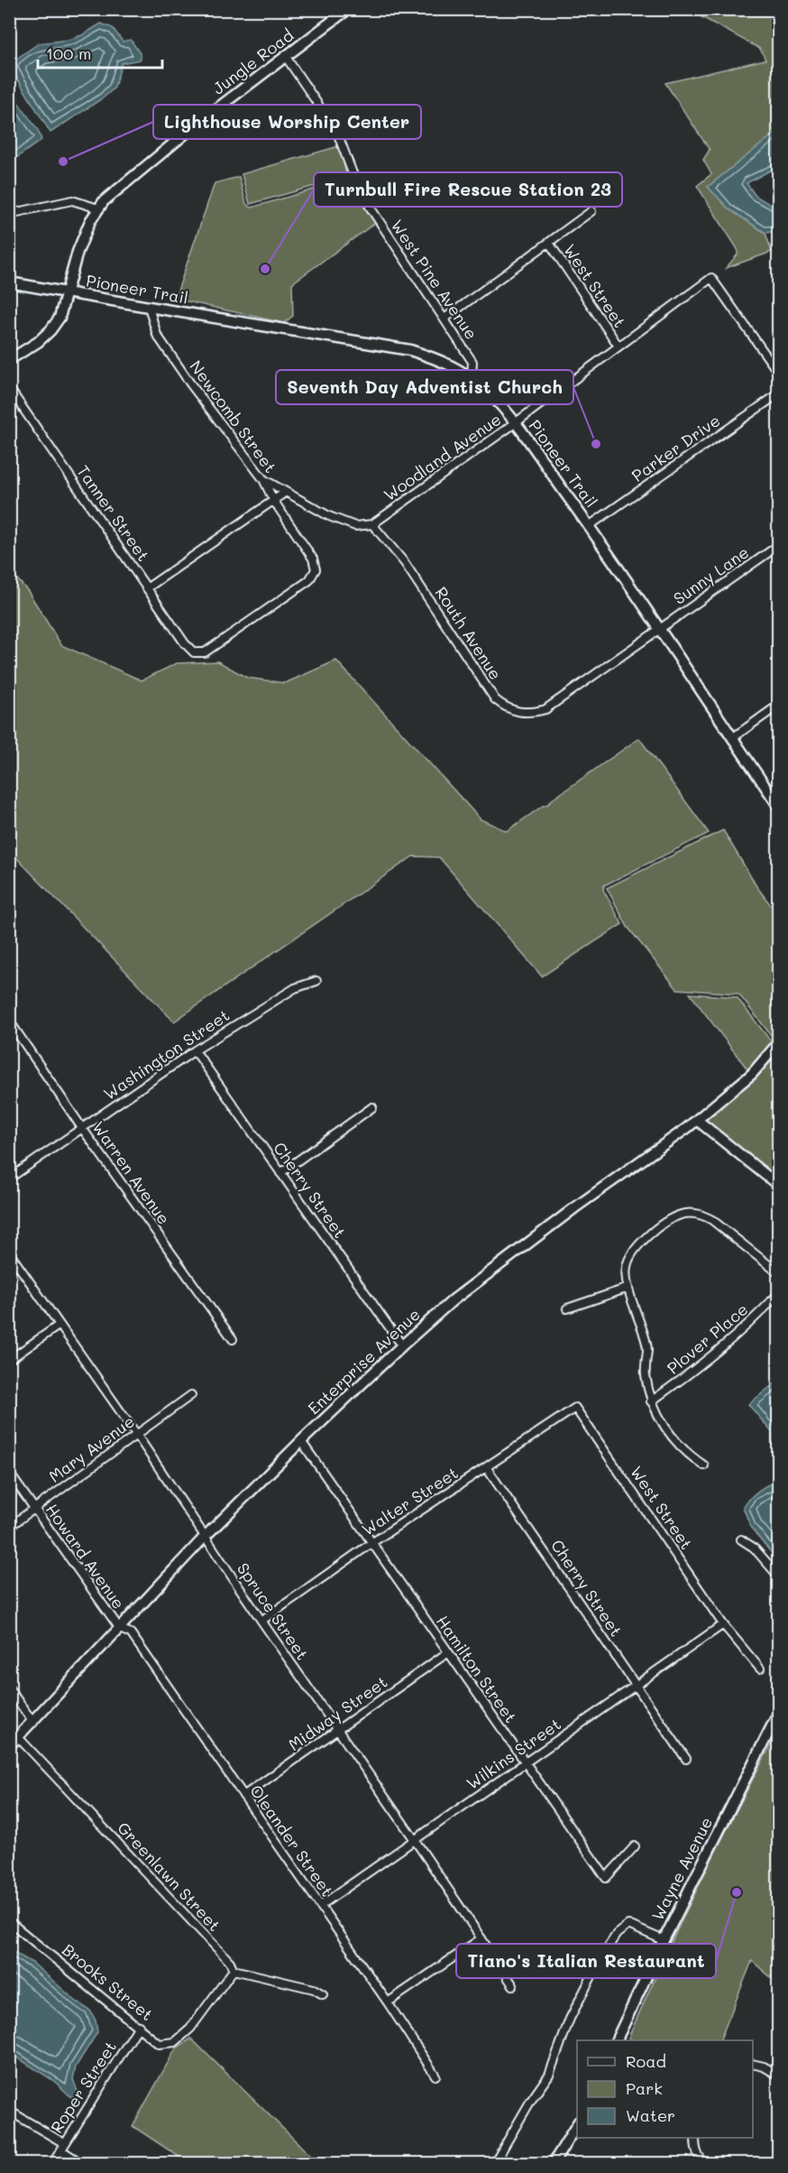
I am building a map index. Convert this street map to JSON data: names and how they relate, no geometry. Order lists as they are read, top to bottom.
{
  "streets": {
    "street": [
      "Jungle Road",
      "West Pine Avenue",
      "West Street",
      "Pioneer Trail",
      "Newcomb Street",
      "Parker Drive",
      "Woodland Avenue",
      "Tanner Street",
      "Sunny Lane",
      "Routh Avenue",
      "Washington Street",
      "Warren Avenue",
      "Cherry Street",
      "Plover Place",
      "Enterprise Avenue",
      "Mary Avenue",
      "Walter Street",
      "Howard Avenue",
      "Spruce Street",
      "Hamilton Street",
      "Midway Street",
      "Wilkins Street",
      "Oleander Street",
      "Wayne Avenue",
      "Greenlawn Street",
      "Brooks Street",
      "Roper Street"
    ]
  },
  "crossings": [
    ["Jungle Road", "West Pine Avenue"],
    ["Jungle Road", "Pioneer Trail"],
    ["West Pine Avenue", "Pioneer Trail"],
    ["West Street", "Woodland Avenue"],
    ["West Street", "Walter Street"],
    ["West Street", "Wilkins Street"],
    ["Pioneer Trail", "Newcomb Street"],
    ["Pioneer Trail", "Parker Drive"],
    ["Pioneer Trail", "Woodland Avenue"],
    ["Pioneer Trail", "Sunny Lane"],
    ["Pioneer Trail", "Routh Avenue"],
    ["Newcomb Street", "Tanner Street"],
    ["Woodland Avenue", "Routh Avenue"],
    ["Sunny Lane", "Routh Avenue"],
    ["Washington Street", "Warren Avenue"],
    ["Washington Street", "Cherry Street"],
    ["Cherry Street", "Enterprise Avenue"],
    ["Cherry Street", "Walter Street"],
    ["Cherry Street", "Wilkins Street"],
    ["Enterprise Avenue", "Howard Avenue"],
    ["Enterprise Avenue", "Spruce Street"],
    ["Enterprise Avenue", "Hamilton Street"],
    ["Enterprise Avenue", "Oleander Street"],
    ["Enterprise Avenue", "Greenlawn Street"],
    ["Mary Avenue", "Howard Avenue"],
    ["Mary Avenue", "Spruce Street"],
    ["Walter Street", "Spruce Street"],
    ["Walter Street", "Hamilton Street"],
    ["Howard Avenue", "Oleander Street"],
    ["Spruce Street", "Midway Street"],
    ["Spruce Street", "Wilkins Street"],
    ["Hamilton Street", "Midway Street"],
    ["Hamilton Street", "Wilkins Street"],
    ["Midway Street", "Oleander Street"],
    ["Wilkins Street", "Oleander Street"],
    ["Greenlawn Street", "Brooks Street"],
    ["Brooks Street", "Roper Street"]
  ],
  "places": [
    "Lighthouse Worship Center",
    "Turnbull Fire Rescue Station 23",
    "Seventh Day Adventist Church",
    "Tiano's Italian Restaurant"
  ],
  "legend": ["Road", "Park", "Water"],
  "scale_bar": "100 m"
}
